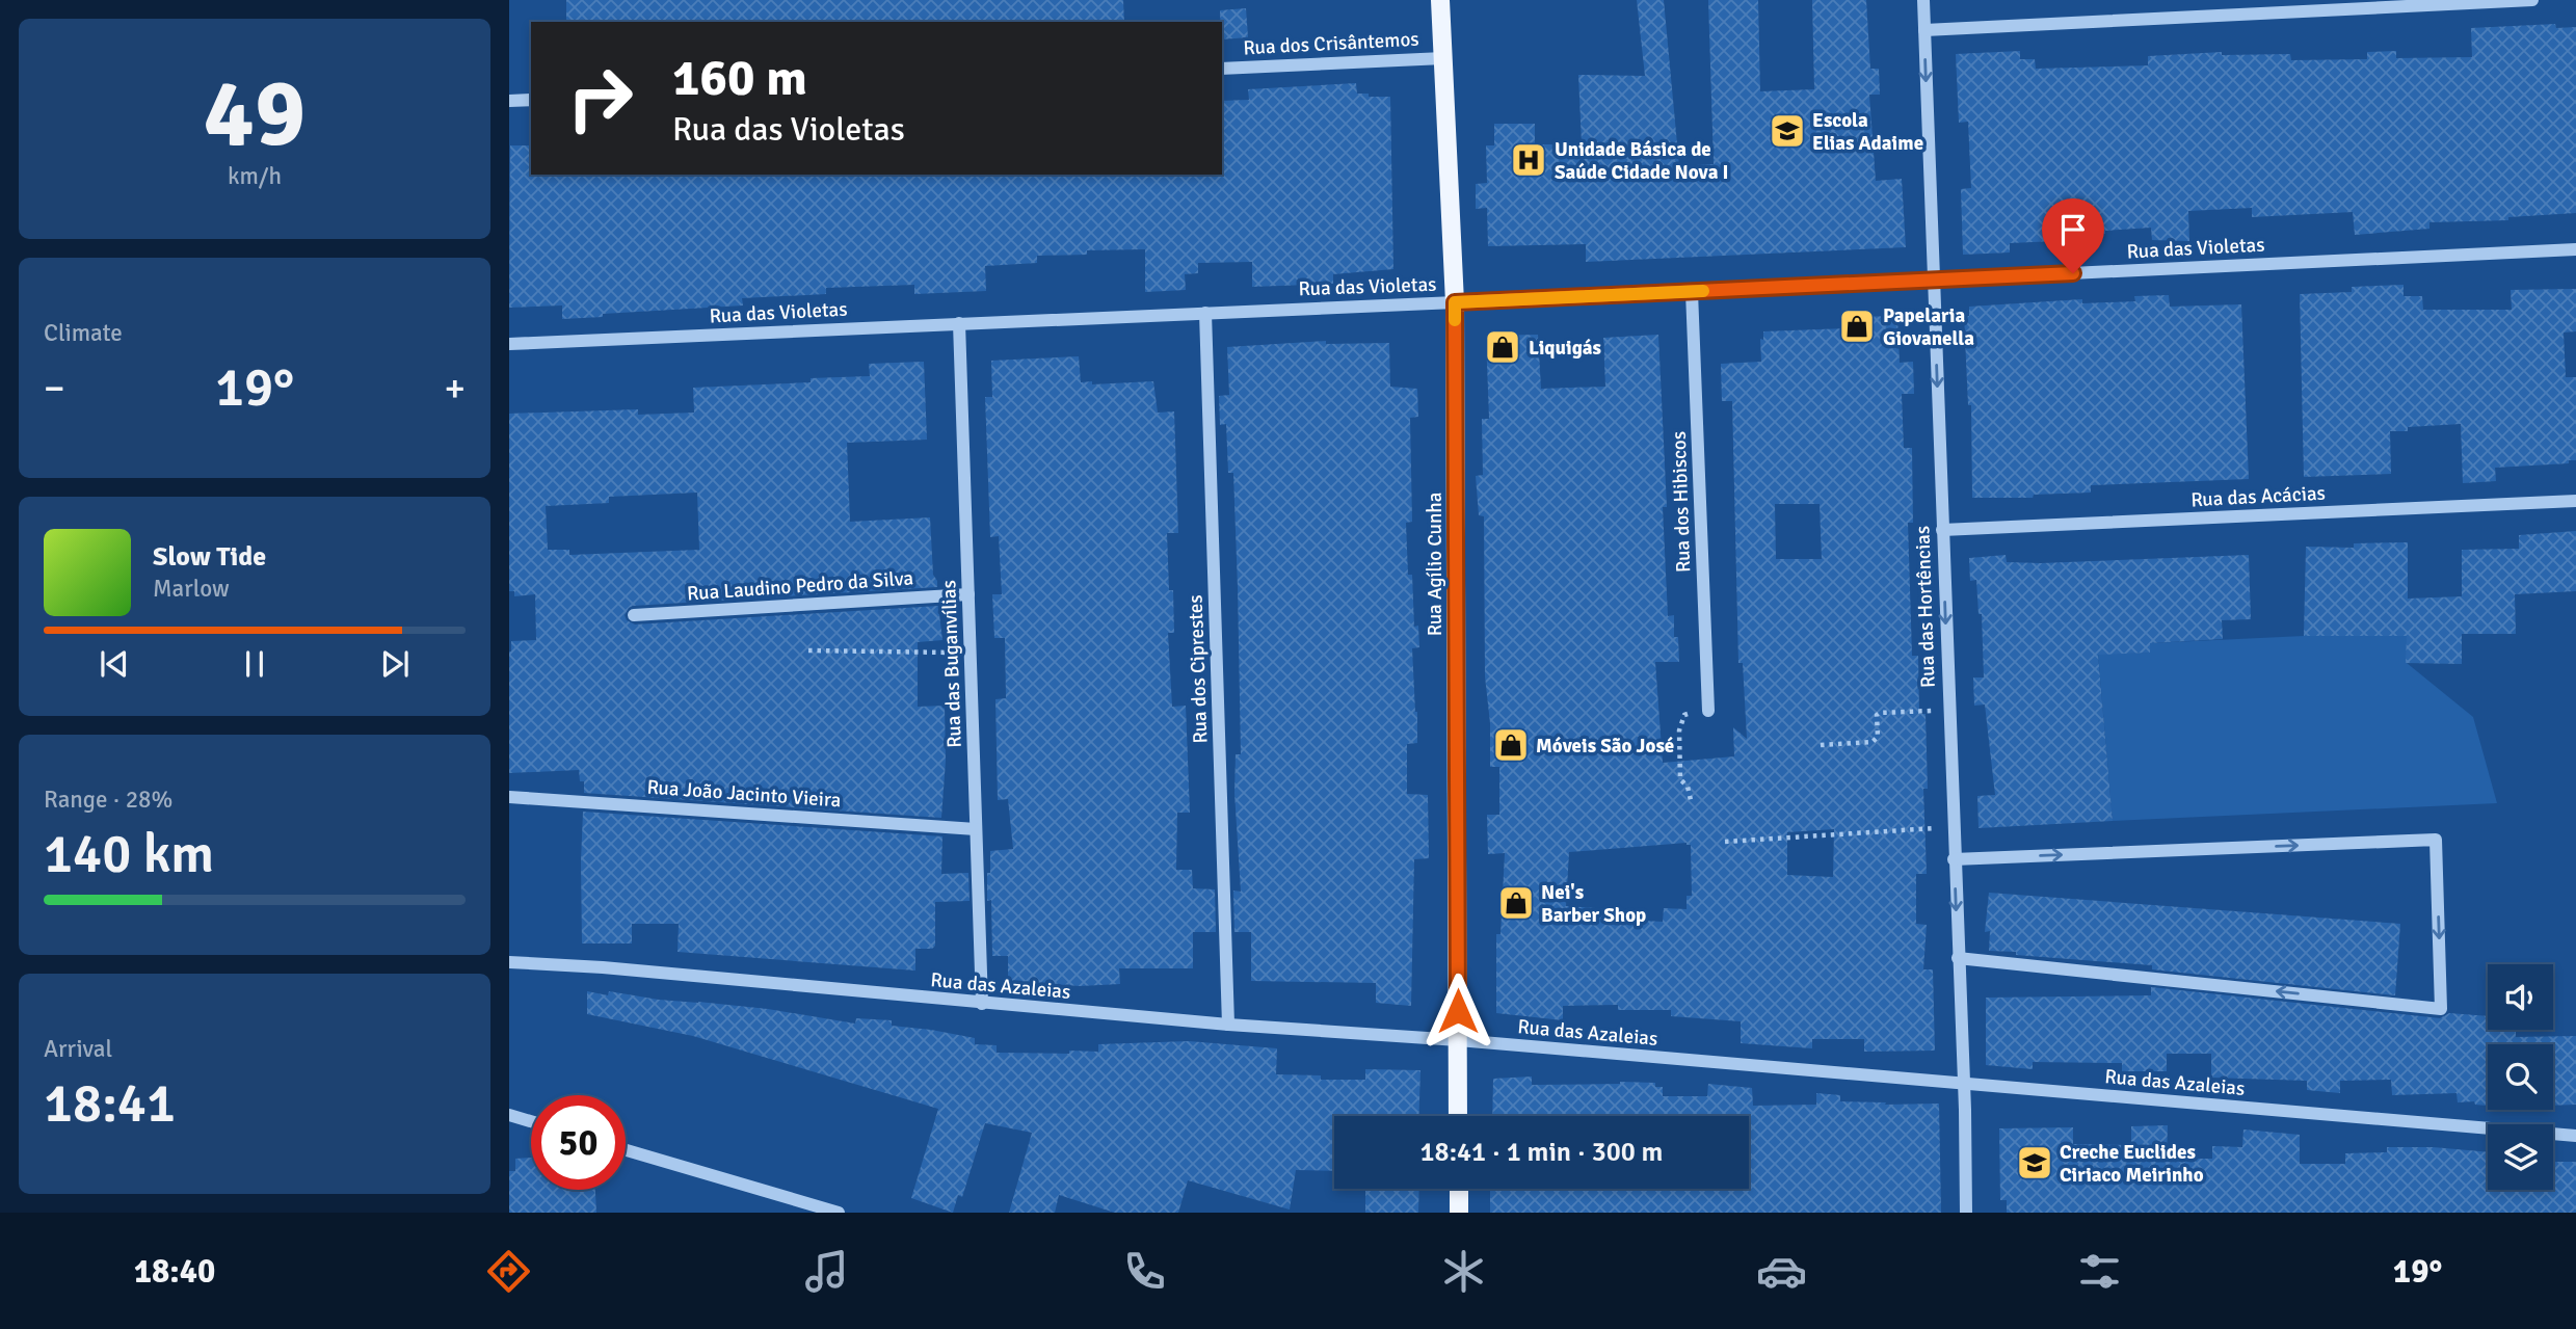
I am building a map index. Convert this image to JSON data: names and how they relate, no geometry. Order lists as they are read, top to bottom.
{
  "streets": {
    "main road": ["Rua Agílio Cunha"],
    "street": [
      "Rua dos Crisântemos",
      "Rua das Violetas",
      "Rua das Acácias",
      "Rua dos Hibiscos",
      "Rua Laudino Pedro da Silva",
      "Rua das Hortências",
      "Rua das Buganvílias",
      "Rua dos Ciprestes",
      "Rua João Jacinto Vieira",
      "Rua das Azaleias"
    ]
  },
  "crossings": [
    ["Rua dos Crisântemos", "Rua Agílio Cunha"],
    ["Rua das Violetas", "Rua dos Hibiscos"],
    ["Rua das Violetas", "Rua Agílio Cunha"],
    ["Rua das Violetas", "Rua das Hortências"],
    ["Rua das Violetas", "Rua das Buganvílias"],
    ["Rua das Violetas", "Rua dos Ciprestes"],
    ["Rua das Acácias", "Rua das Hortências"],
    ["Rua Agílio Cunha", "Rua das Azaleias"],
    ["Rua Laudino Pedro da Silva", "Rua das Buganvílias"],
    ["Rua das Hortências", "Rua das Azaleias"],
    ["Rua das Buganvílias", "Rua João Jacinto Vieira"],
    ["Rua das Buganvílias", "Rua das Azaleias"],
    ["Rua dos Ciprestes", "Rua das Azaleias"]
  ],
  "one_way": ["Rua das Hortências"],
  "places": {
    "school or university": ["Escola Elias Adaime", "Creche Euclides Ciriaco Meirinho"],
    "hospital": ["Unidade Básica de Saúde Cidade Nova I"],
    "shop": [
      "Papelaria Giovanella",
      "Liquigás",
      "Móveis São José",
      "Nei's Barber Shop"
    ]
  },
  "page": {
    "tile": [
      ["49", "km/h"],
      "Climate",
      ["Range · 28%", "140 km"],
      ["Arrival", "18:41"]
    ],
    "turn": ["160 m", "Rua das Violetas"],
    "heat": ["−", "19°", "+"],
    "song": ["Slow Tide", "Marlow"],
    "limit": "50",
    "trip": "18:41 · 1 min · 300 m",
    "tabs": ["18:40", "19°"]
  }
}
